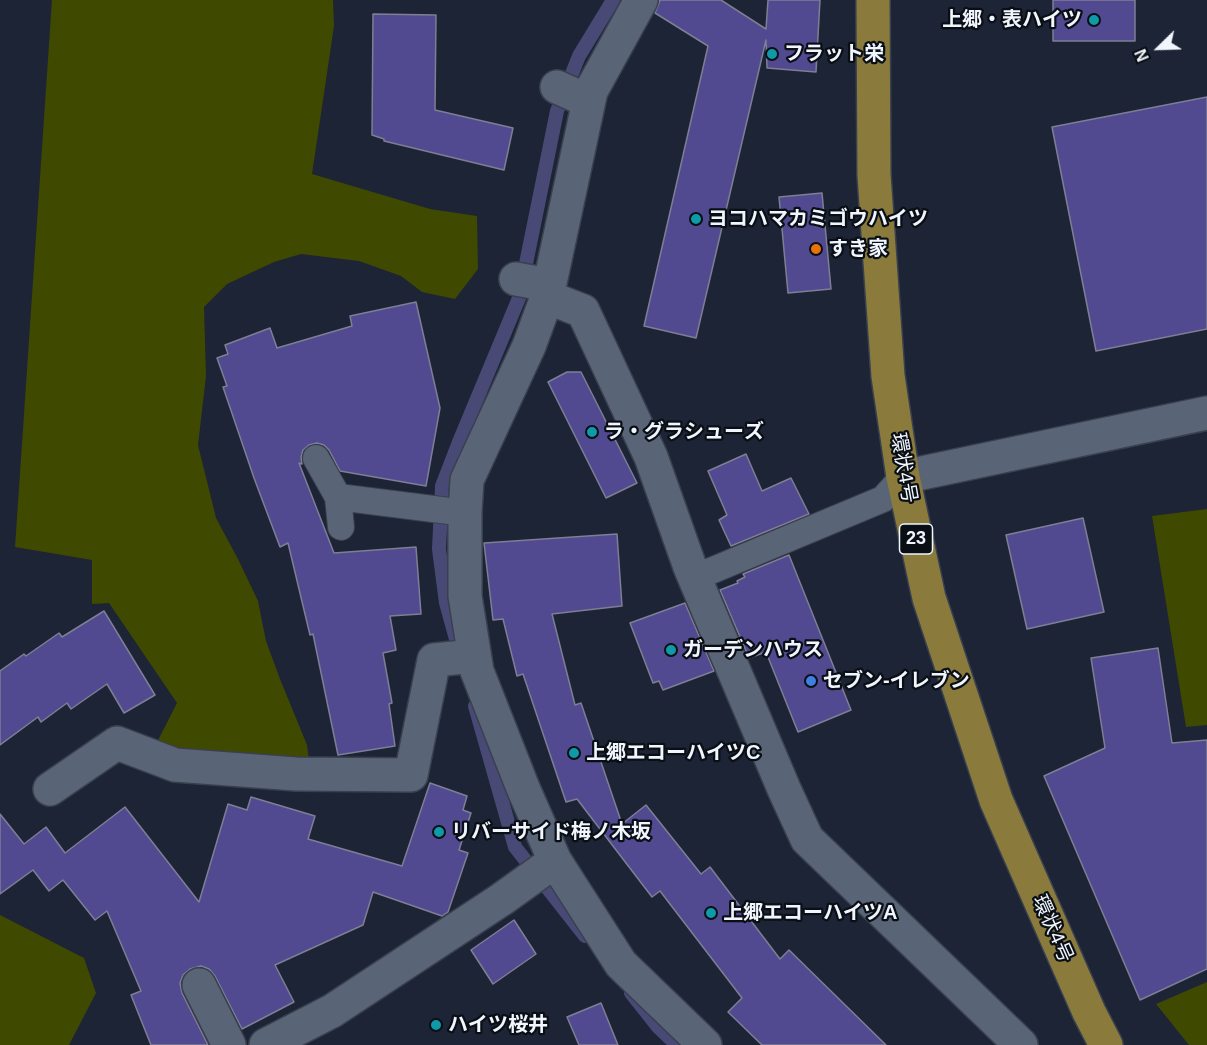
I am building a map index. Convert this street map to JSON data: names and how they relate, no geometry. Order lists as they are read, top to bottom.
{
  "streets": {
    "main road": ["環状4号", "23"]
  },
  "places": [
    "上郷・表ハイツ",
    "フラット栄",
    "ヨコハマカミゴウハイツ",
    "すき家",
    "ラ・グラシューズ",
    "ガーデンハウス",
    "セブン-イレブン",
    "上郷エコーハイツC",
    "リバーサイド梅ノ木坂",
    "上郷エコーハイツA",
    "ハイツ桜井"
  ],
  "north": "bottom left"
}
